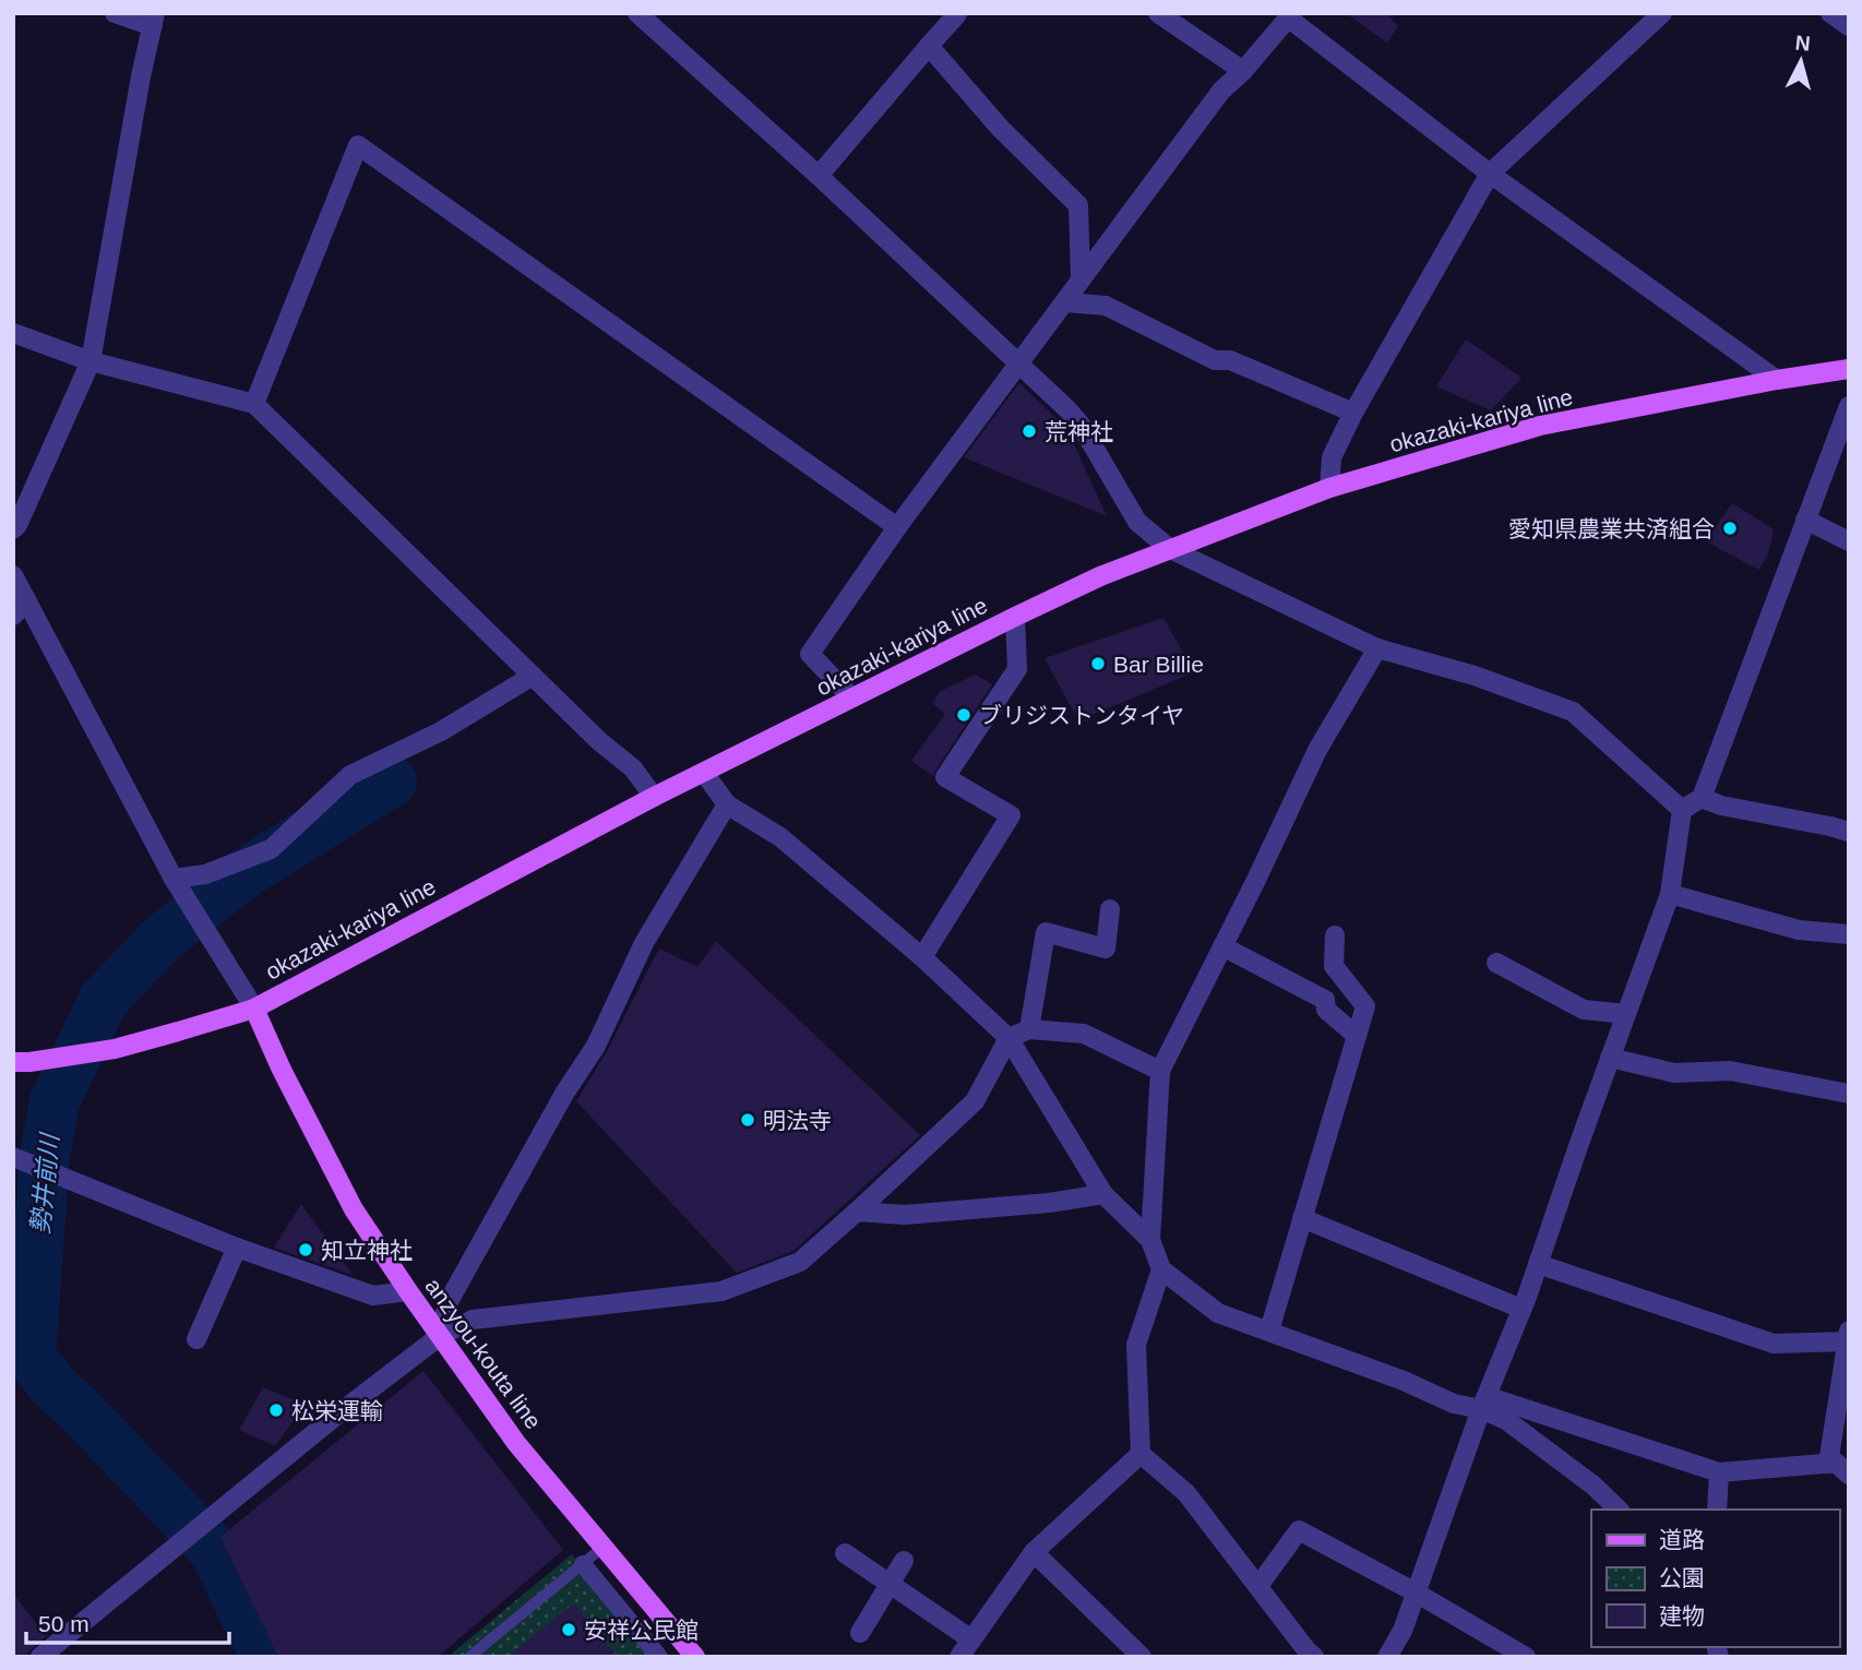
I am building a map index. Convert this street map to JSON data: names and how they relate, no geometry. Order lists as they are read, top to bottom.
{
  "streets": {
    "main road": ["okazaki-kariya line", "anzyou-kouta line"]
  },
  "crossings": [
    ["okazaki-kariya line", "anzyou-kouta line"]
  ],
  "water": ["勢井前川"],
  "places": [
    "荒神社",
    "愛知県農業共済組合",
    "Bar Billie",
    "ブリジストンタイヤ",
    "明法寺",
    "知立神社",
    "松栄運輸",
    "安祥公民館"
  ],
  "legend": ["道路", "公園", "建物"],
  "scale_bar": "50 m",
  "north": "top"
}
